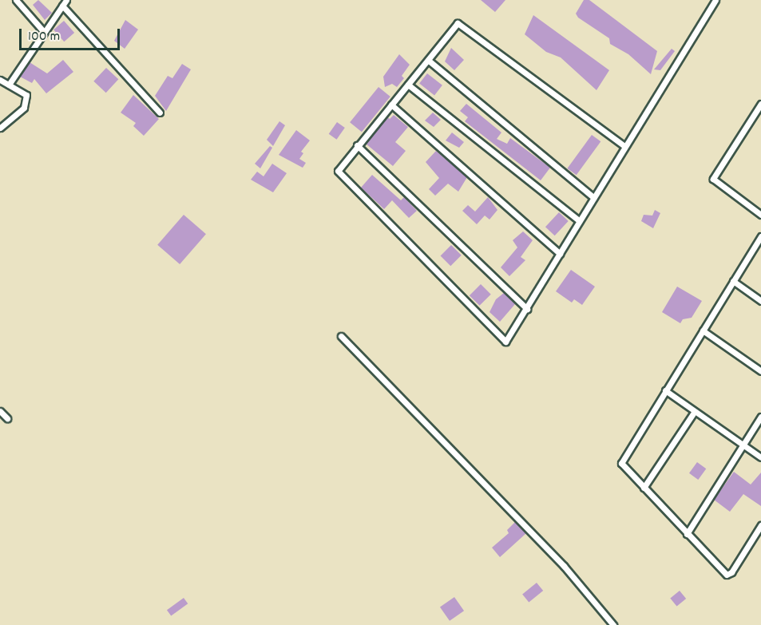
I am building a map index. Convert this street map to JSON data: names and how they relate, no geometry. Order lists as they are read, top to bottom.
{
  "scale_bar": "100 m"
}
